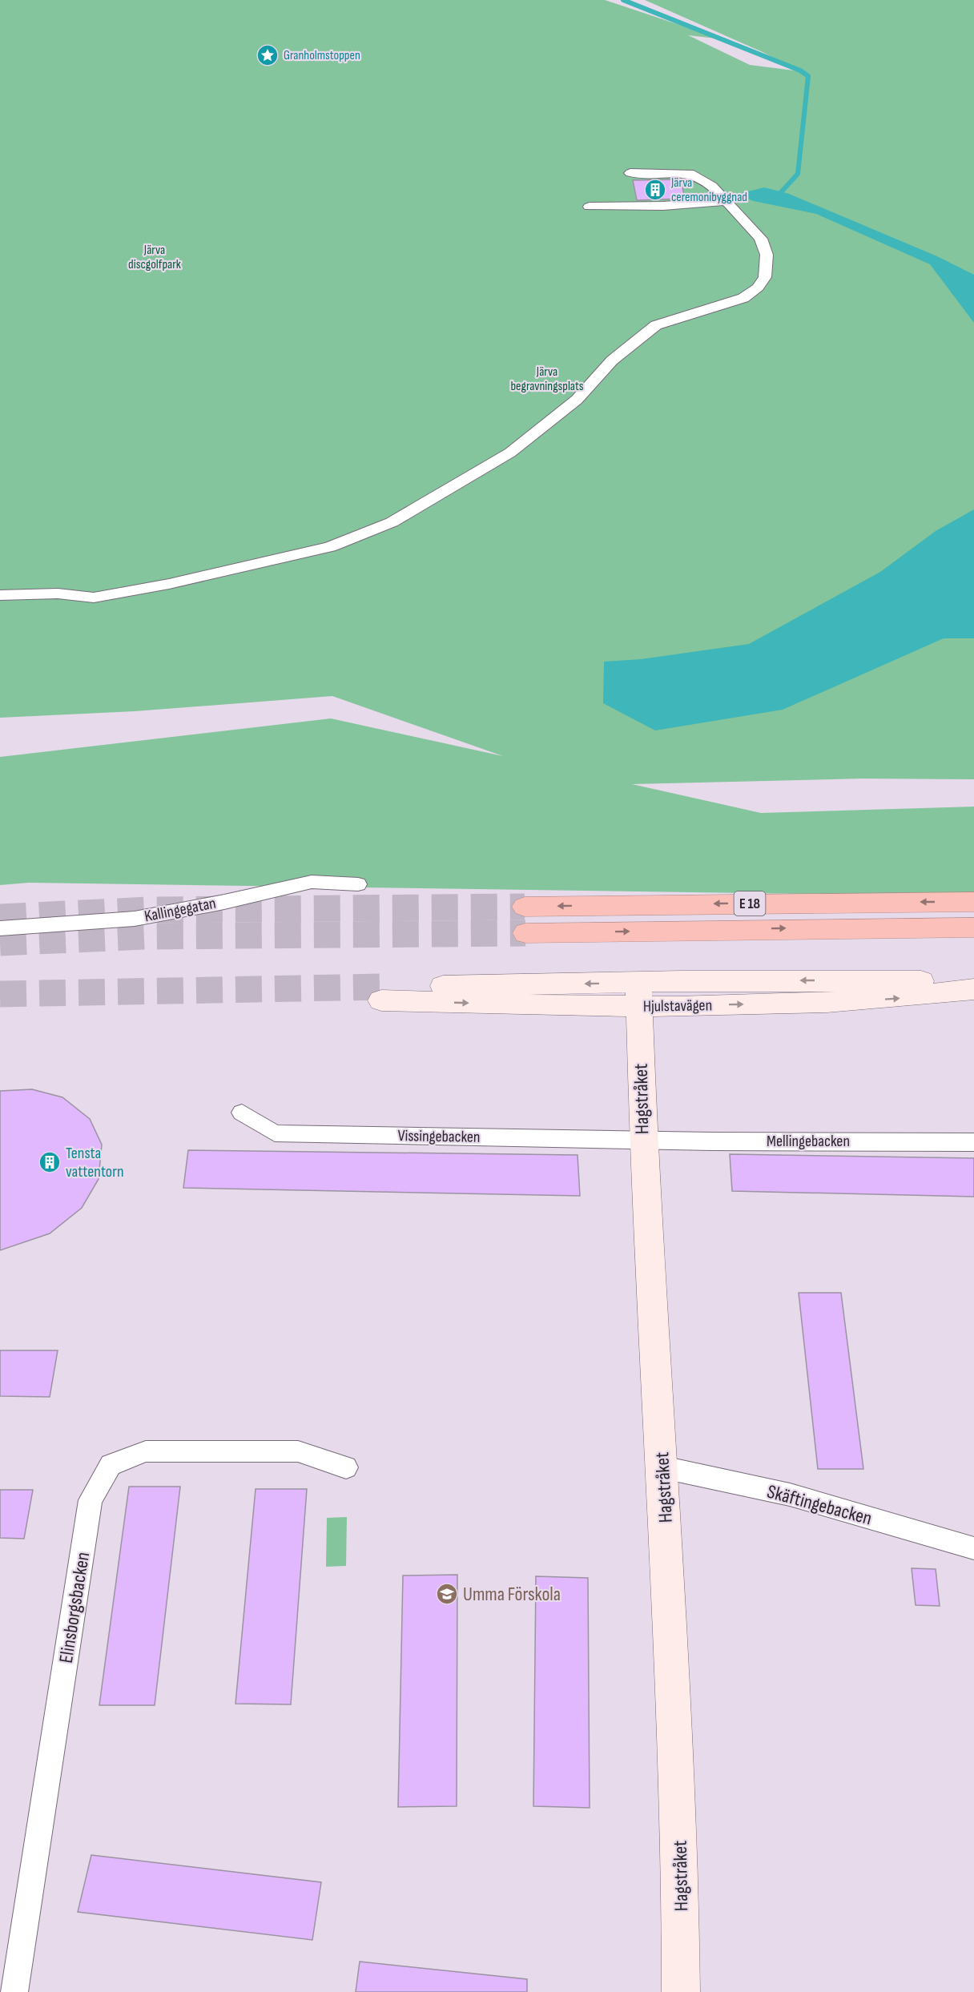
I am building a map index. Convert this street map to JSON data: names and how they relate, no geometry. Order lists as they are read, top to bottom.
{
  "streets": {
    "highway": ["E 18"],
    "main road": ["Hjulstavägen", "Hagstråket"],
    "street": [
      "Kallingegatan",
      "Vissingebacken",
      "Mellingebacken",
      "Skäftingebacken",
      "Elinsborgsbacken"
    ]
  },
  "crossings": [
    ["Hjulstavägen", "Hagstråket"],
    ["Hagstråket", "Vissingebacken"],
    ["Hagstråket", "Mellingebacken"],
    ["Hagstråket", "Skäftingebacken"],
    ["Vissingebacken", "Mellingebacken"]
  ],
  "parks": ["Järva discgolfpark", "Järva begravningsplats"],
  "places": {
    "place": ["Granholmstoppen"],
    "building": ["Järva ceremonibyggnad", "Tensta vattentorn"],
    "school or university": ["Umma Förskola"]
  }
}
